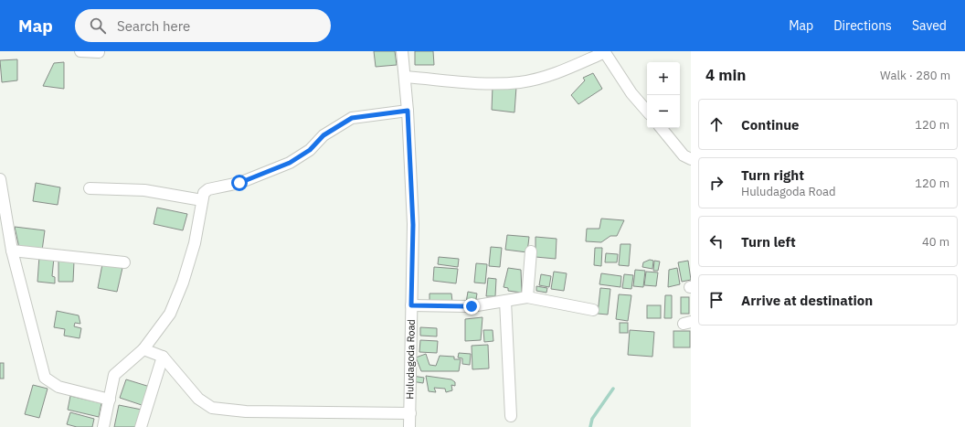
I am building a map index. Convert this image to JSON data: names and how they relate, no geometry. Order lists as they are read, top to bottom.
{
  "streets": {
    "street": ["Huludagoda Road"]
  },
  "page": {
    "header": "Map",
    "search": "Search here",
    "nav": ["Map", "Directions", "Saved"],
    "heading": ["4 min", "Walk · 280 m"],
    "map_buttons": ["+", "−"],
    "list": [
      ["Continue", "120 m"],
      ["Turn right", "Huludagoda Road", "120 m"],
      ["Turn left", "40 m"],
      "Arrive at destination"
    ]
  }
}
